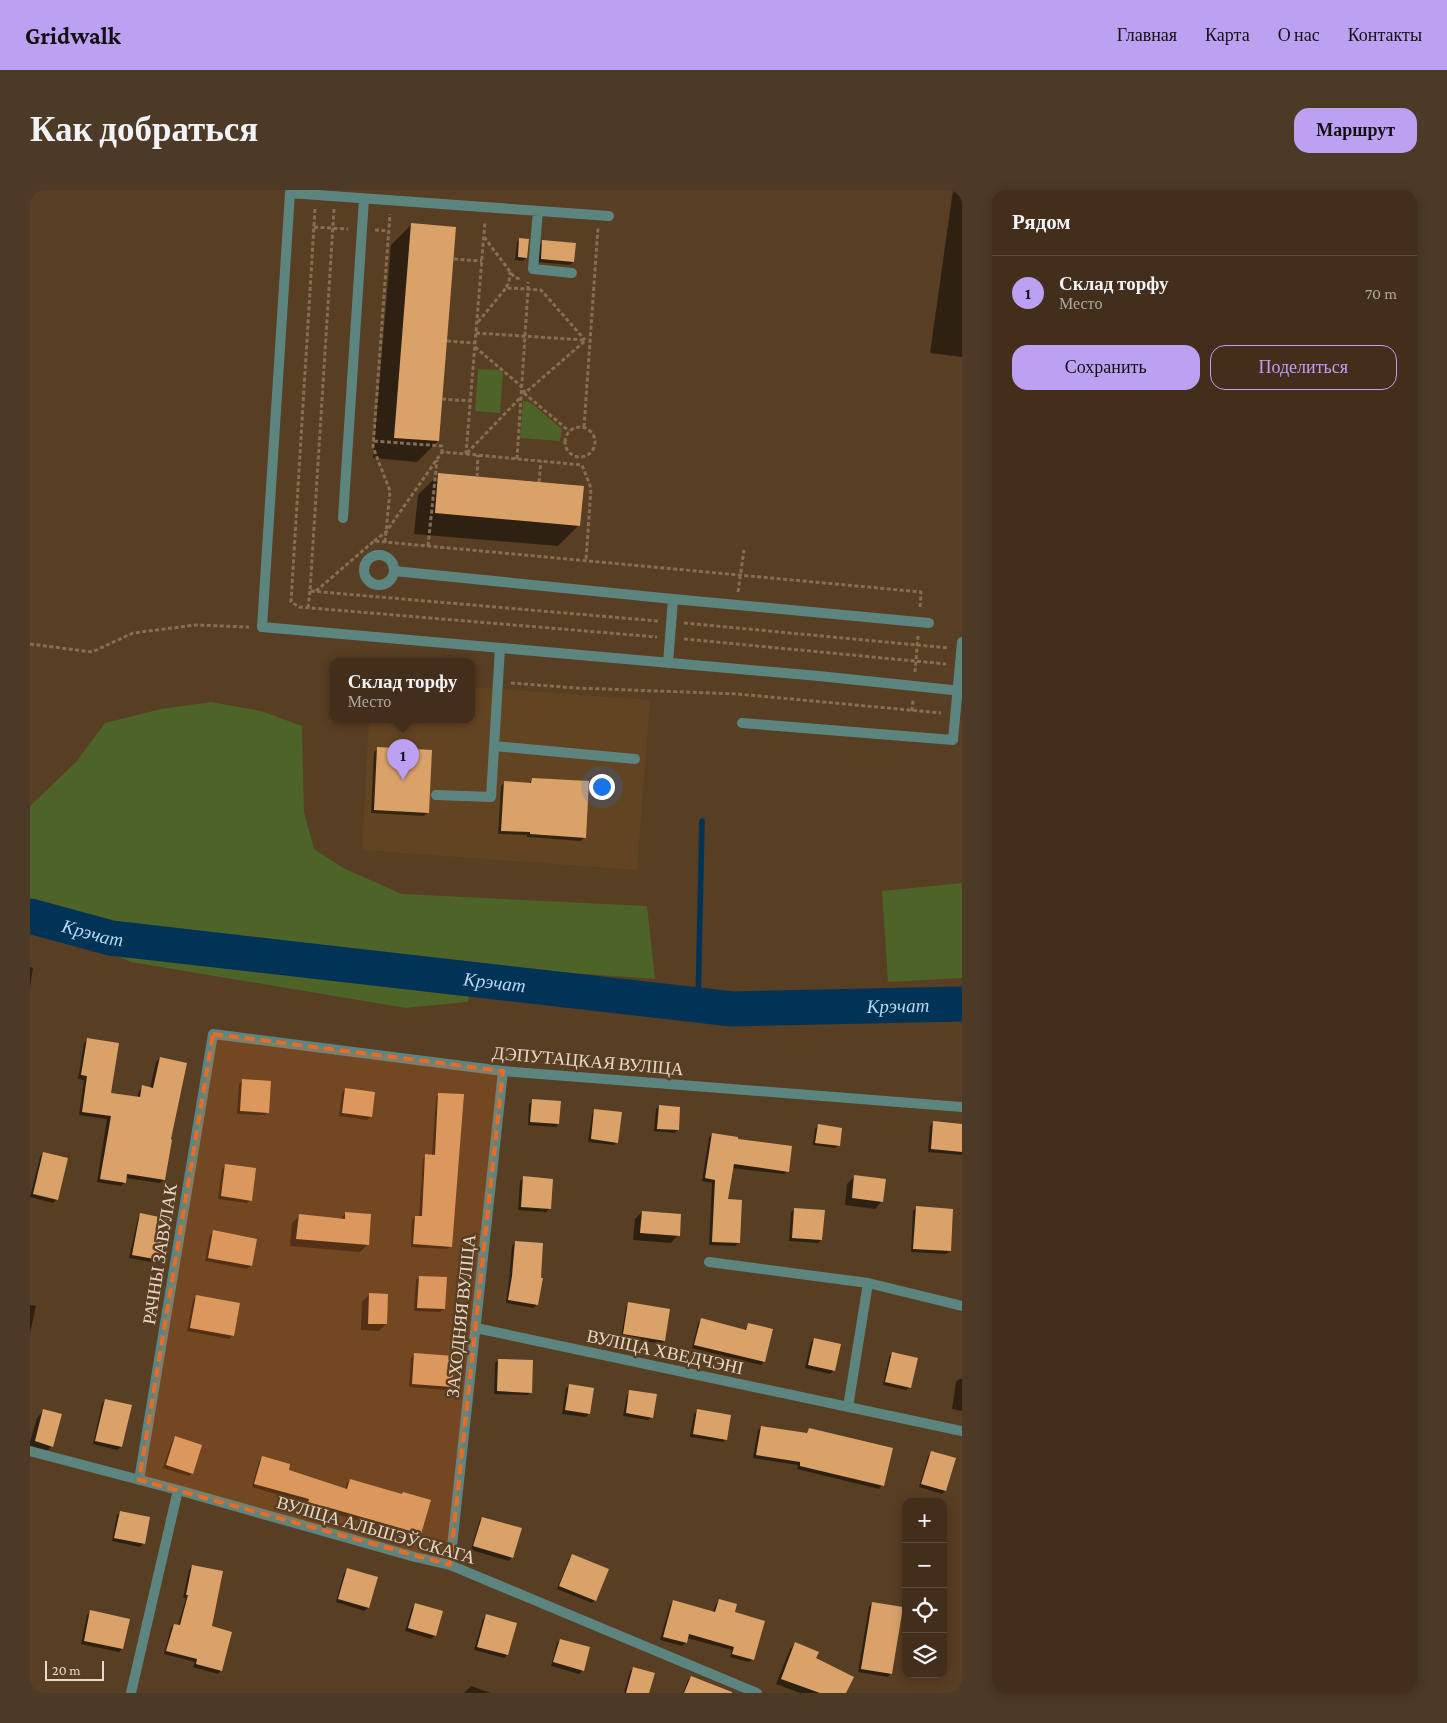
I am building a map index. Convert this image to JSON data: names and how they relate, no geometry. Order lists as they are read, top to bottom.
{
  "streets": {
    "street": [
      "ДЭПУТАЦКАЯ ВУЛІЦА",
      "РАЧНЫ ЗАВУЛАК",
      "ЗАХОДНЯЯ ВУЛІЦА",
      "ВУЛІЦА ХВЕДЧЭНІ",
      "ВУЛІЦА АЛЬШЭЎСКАГА"
    ]
  },
  "crossings": [
    ["ДЭПУТАЦКАЯ ВУЛІЦА", "РАЧНЫ ЗАВУЛАК"],
    ["ДЭПУТАЦКАЯ ВУЛІЦА", "ЗАХОДНЯЯ ВУЛІЦА"],
    ["РАЧНЫ ЗАВУЛАК", "ВУЛІЦА АЛЬШЭЎСКАГА"],
    ["ЗАХОДНЯЯ ВУЛІЦА", "ВУЛІЦА ХВЕДЧЭНІ"],
    ["ЗАХОДНЯЯ ВУЛІЦА", "ВУЛІЦА АЛЬШЭЎСКАГА"]
  ],
  "water": ["Крэчат"],
  "scale_bar": "20 m",
  "page": {
    "header": "Gridwalk",
    "nav": [
      "Главная",
      "Карта",
      "О нас",
      "Контакты"
    ],
    "buttons": [
      "Маршрут",
      ["Сохранить", "Поделиться"]
    ],
    "title": "Как добраться",
    "heading": "Рядом",
    "list": [
      {
        "mark": "1",
        "name": "Склад торфу",
        "note": "Место",
        "value": "70 m"
      }
    ],
    "popup": ["Склад торфу", "Место"],
    "pins": "1",
    "map_buttons": ["+", "−"],
    "scale": "20 m"
  }
}
